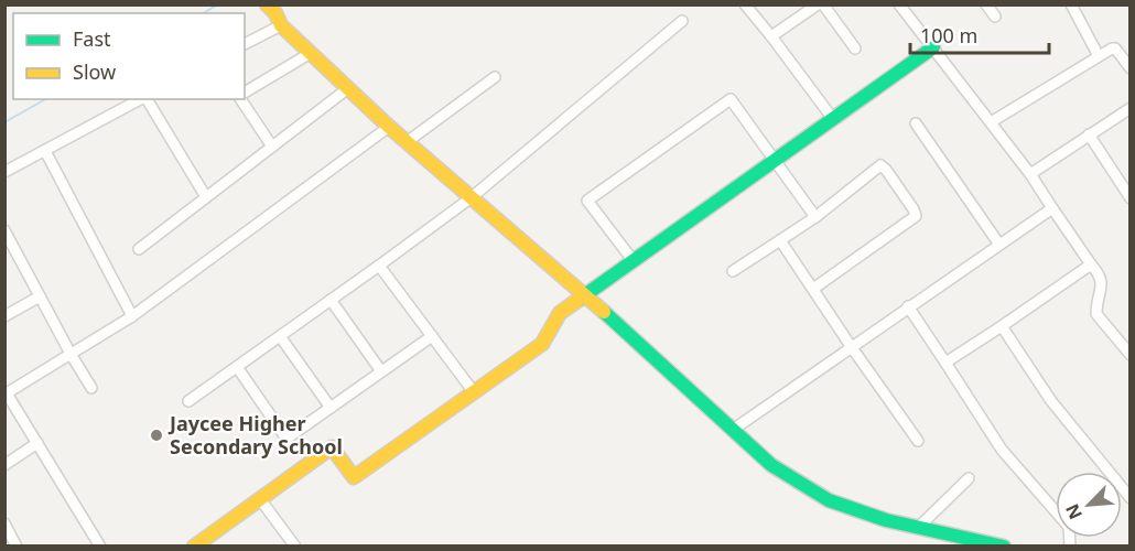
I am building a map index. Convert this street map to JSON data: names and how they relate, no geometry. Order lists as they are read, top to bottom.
{
  "places": ["Jaycee Higher Secondary School"],
  "legend": ["Fast", "Slow"],
  "scale_bar": "100 m",
  "north": "bottom left"
}
